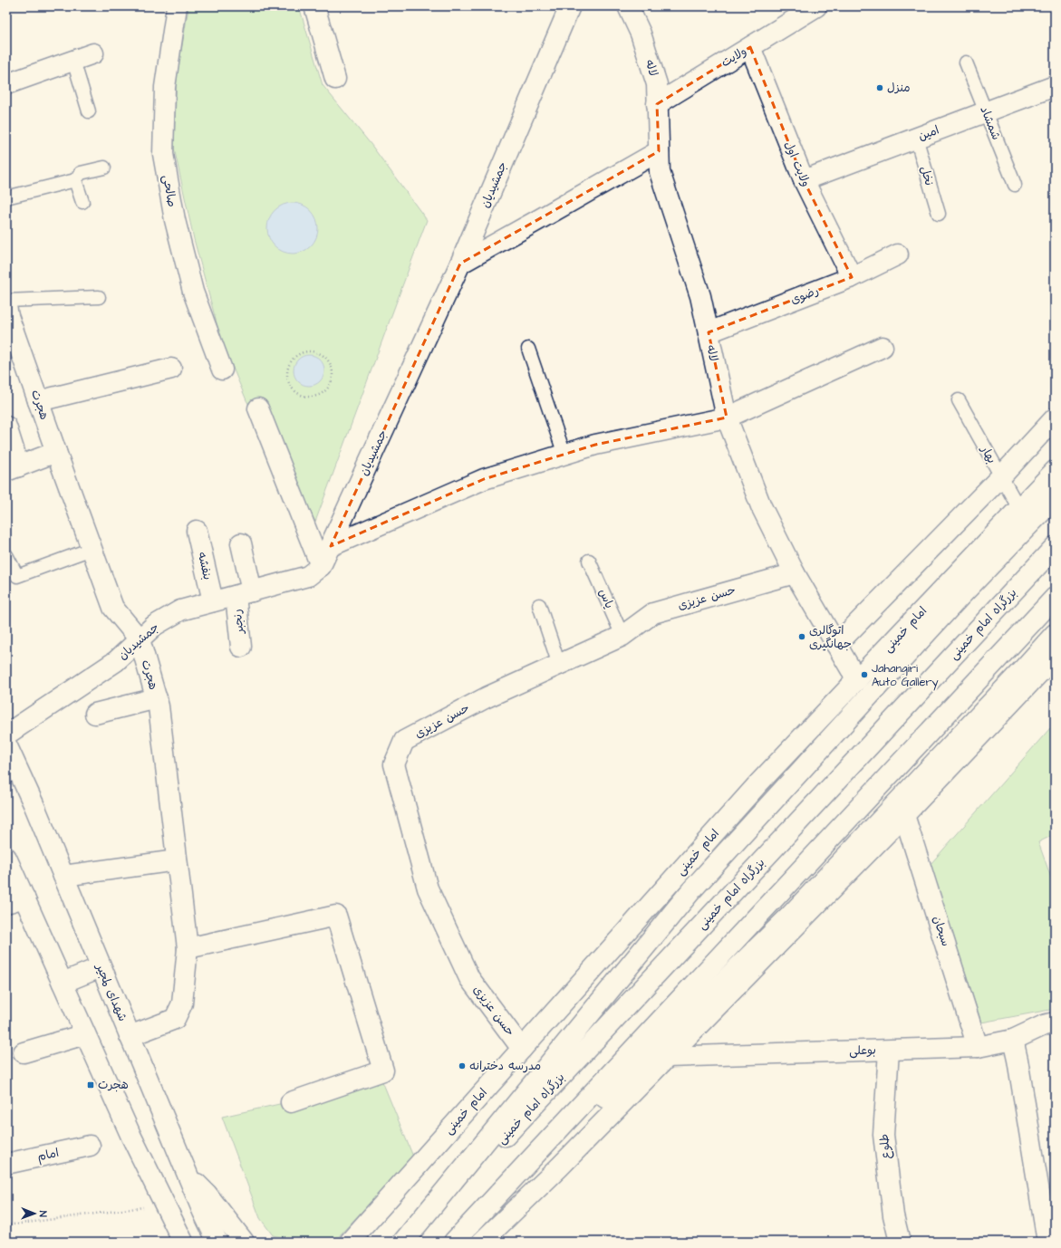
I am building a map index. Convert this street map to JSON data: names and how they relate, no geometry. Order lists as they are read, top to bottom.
{
  "streets": {
    "main road": [
      "ولایت",
      "لاله",
      "امین",
      "ولایت اول",
      "جمشیدیان",
      "صالحی",
      "رضوی",
      "هجرت",
      "بنفشه",
      "حسن عزیزی",
      "رنجبر",
      "بزرگراه امام خمینی",
      "امام خمینی",
      "سبحان",
      "شهدای لمجیر",
      "بوعلی",
      "طلوع",
      "امام"
    ],
    "lane": [
      "شمشاد",
      "نخل",
      "بهار",
      "یاس"
    ]
  },
  "crossings": [
    ["ولایت", "لاله"],
    ["ولایت", "ولایت اول"],
    ["لاله", "رضوی"],
    ["لاله", "حسن عزیزی"],
    ["لاله", "امام خمینی"],
    ["شمشاد", "امین"],
    ["امین", "ولایت اول"],
    ["امین", "نخل"],
    ["ولایت اول", "رضوی"],
    ["جمشیدیان", "هجرت"],
    ["جمشیدیان", "بنفشه"],
    ["جمشیدیان", "رنجبر"],
    ["هجرت", "شهدای لمجیر"],
    ["بهار", "امام خمینی"],
    ["حسن عزیزی", "یاس"],
    ["حسن عزیزی", "امام خمینی"],
    ["سبحان", "بوعلی"],
    ["بوعلی", "طلوع"]
  ],
  "places": {
    "other": [
      "منزل",
      "اتوگالری جهانگیری",
      "Jahangiri Auto Gallery",
      "مدرسه دخترانه"
    ],
    "transit": ["هجرت"]
  },
  "north": "right"
}
